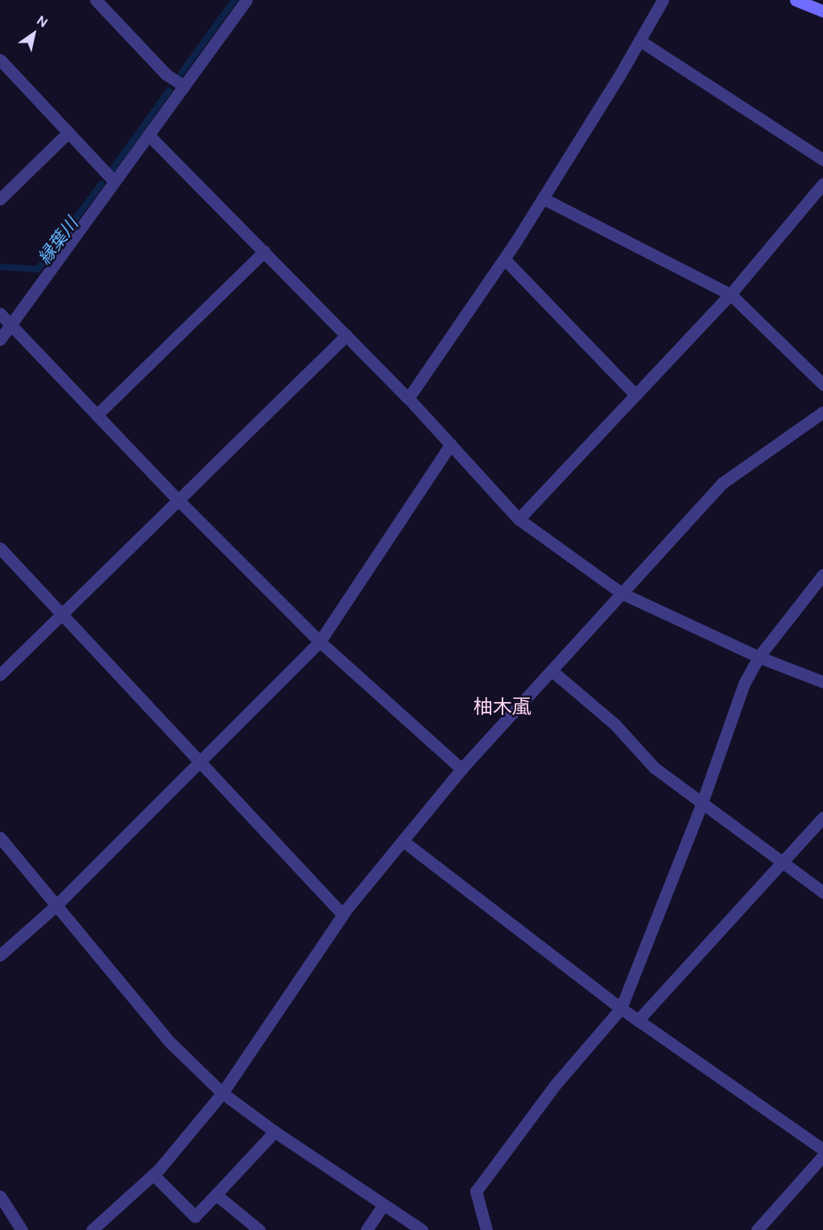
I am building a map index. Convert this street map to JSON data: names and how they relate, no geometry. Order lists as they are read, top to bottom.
{
  "districts": ["柚木颪"],
  "water": ["縁葉川"],
  "north": "top right"
}
